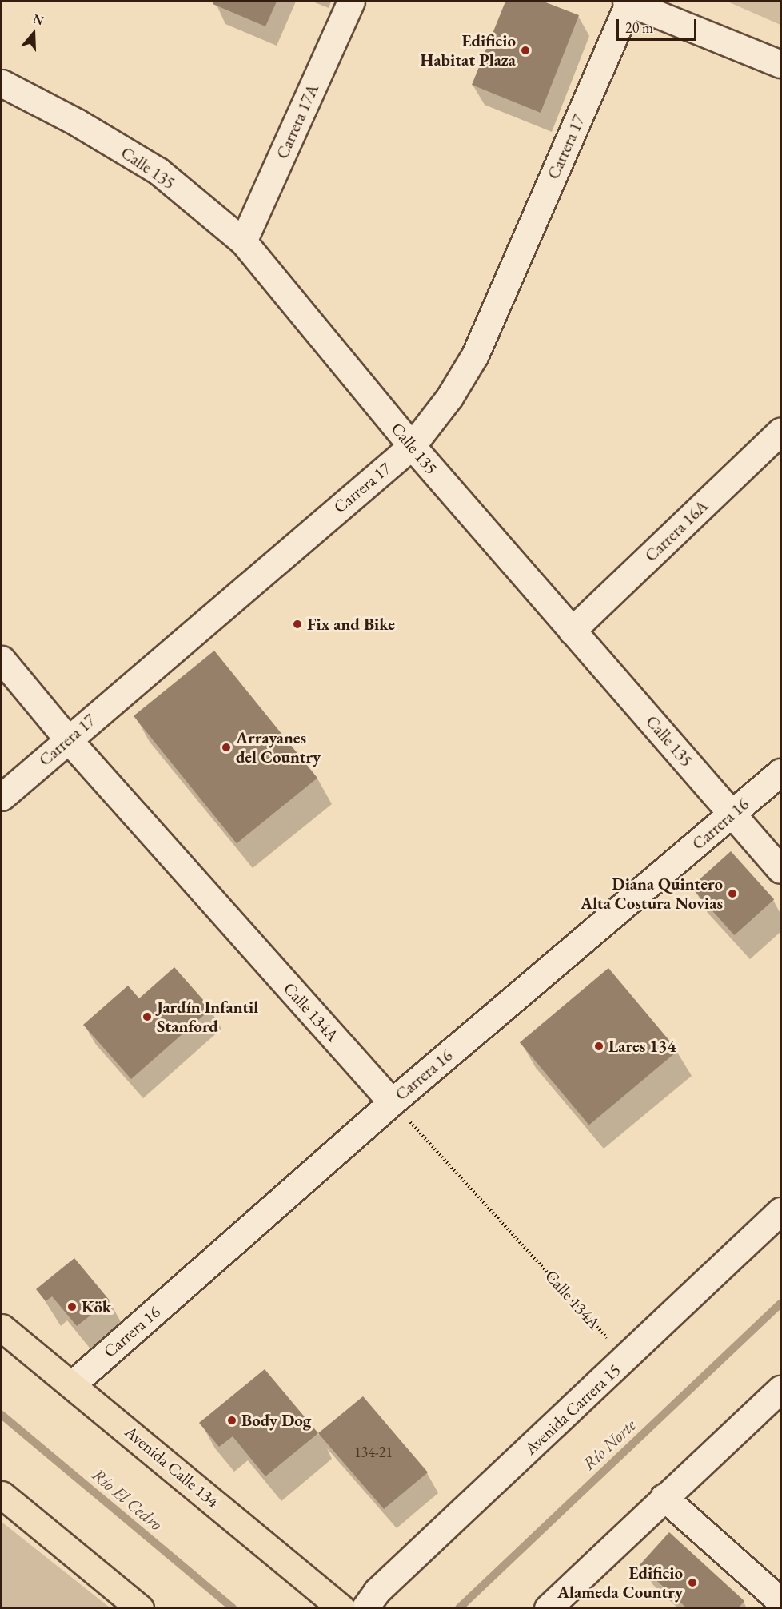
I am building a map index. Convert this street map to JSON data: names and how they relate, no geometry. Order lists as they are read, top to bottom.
{
  "streets": {
    "main road": ["Avenida Calle 134"],
    "street": [
      "Carrera 17A",
      "Carrera 17",
      "Calle 135",
      "Carrera 16A",
      "Carrera 16",
      "Calle 134A",
      "Avenida Carrera 15"
    ]
  },
  "crossings": [
    ["Carrera 17A", "Calle 135"],
    ["Carrera 17", "Calle 135"],
    ["Carrera 17", "Calle 134A"],
    ["Calle 135", "Carrera 16A"],
    ["Calle 135", "Carrera 16"],
    ["Carrera 16", "Calle 134A"],
    ["Carrera 16", "Avenida Calle 134"],
    ["Calle 134A", "Avenida Carrera 15"]
  ],
  "water": ["Río Norte", "Río El Cedro"],
  "places": [
    "Edificio Habitat Plaza",
    "Fix and Bike",
    "Arrayanes del Country",
    "Diana Quintero Alta Costura Novias",
    "Jardín Infantil Stanford",
    "Lares 134",
    "Kök",
    "Body Dog",
    "Edificio Alameda Country"
  ],
  "house_numbers": ["134-21"],
  "scale_bar": "20 m",
  "north": "top"
}
